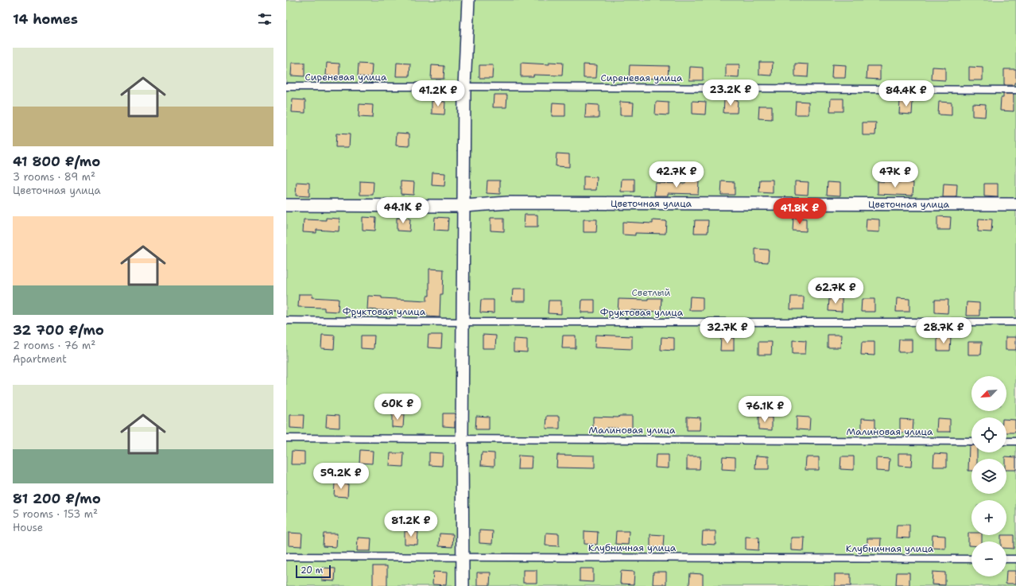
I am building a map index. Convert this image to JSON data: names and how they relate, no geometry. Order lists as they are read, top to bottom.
{
  "streets": {
    "street": ["Цветочная улица"],
    "lane": [
      "Сиреневая улица",
      "Фруктовая улица",
      "Малиновая улица",
      "Клубничная улица"
    ]
  },
  "parks": ["Светлый"],
  "scale_bar": "20 m",
  "north": "bottom left",
  "page": {
    "heading": "14 homes",
    "list": [
      {
        "name": "41 800 ₽/mo",
        "note": "3 rooms · 89 m² · Цветочная улица"
      },
      {
        "name": "32 700 ₽/mo",
        "note": "2 rooms · 76 m² · Apartment"
      },
      {
        "name": "81 200 ₽/mo",
        "note": "5 rooms · 153 m² · House"
      }
    ],
    "price": [
      "23.2K ₽",
      "41.2K ₽",
      "84.4K ₽",
      "42.7K ₽",
      "47K ₽",
      "44.1K ₽",
      "41.8K ₽",
      "62.7K ₽",
      "32.7K ₽",
      "28.7K ₽",
      "60K ₽",
      "76.1K ₽",
      "59.2K ₽",
      "81.2K ₽"
    ],
    "map_buttons": ["+", "−"],
    "scale": "20 m"
  }
}
